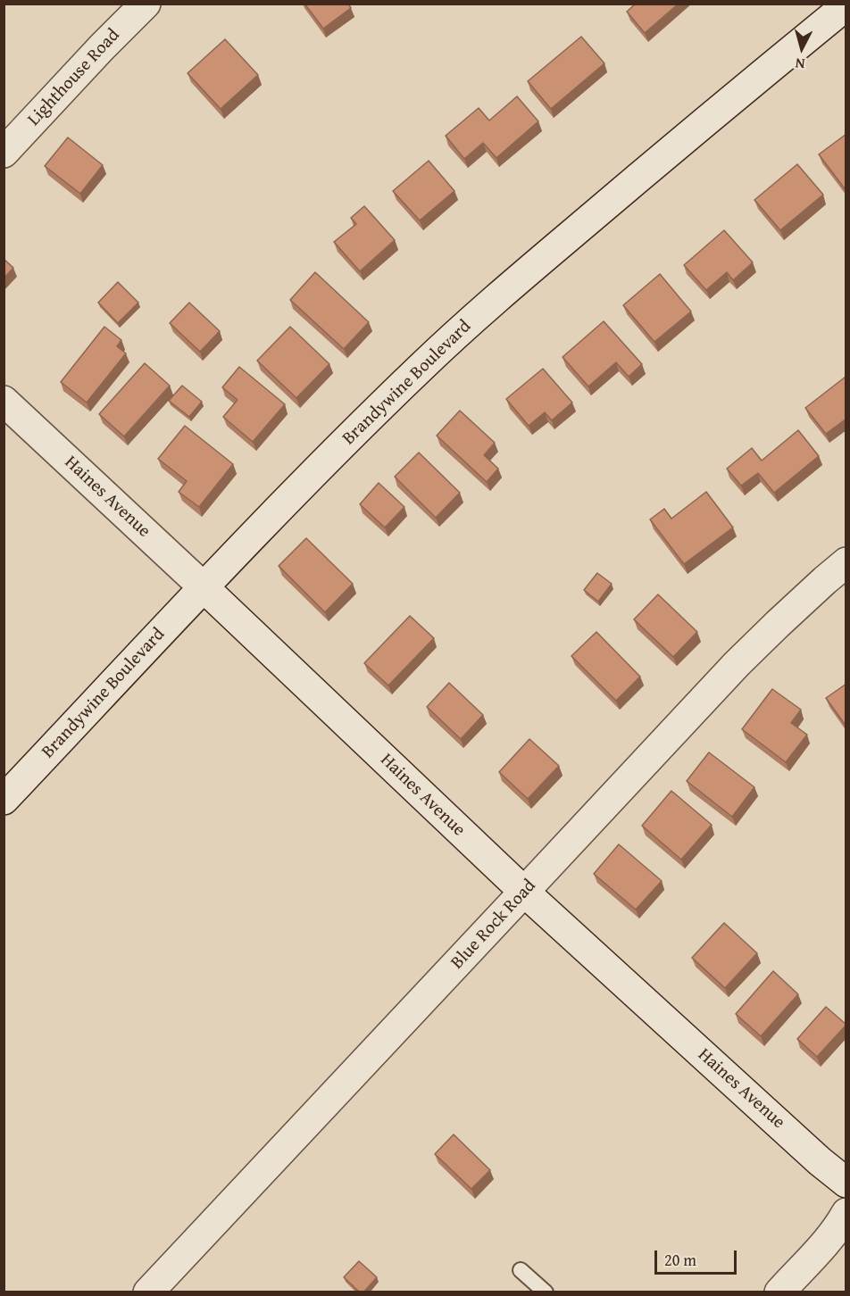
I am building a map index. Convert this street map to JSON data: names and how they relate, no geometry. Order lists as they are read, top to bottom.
{
  "streets": {
    "street": [
      "Lighthouse Road",
      "Brandywine Boulevard",
      "Haines Avenue",
      "Blue Rock Road"
    ]
  },
  "crossings": [
    ["Brandywine Boulevard", "Haines Avenue"],
    ["Haines Avenue", "Blue Rock Road"]
  ],
  "scale_bar": "20 m",
  "north": "bottom"
}
